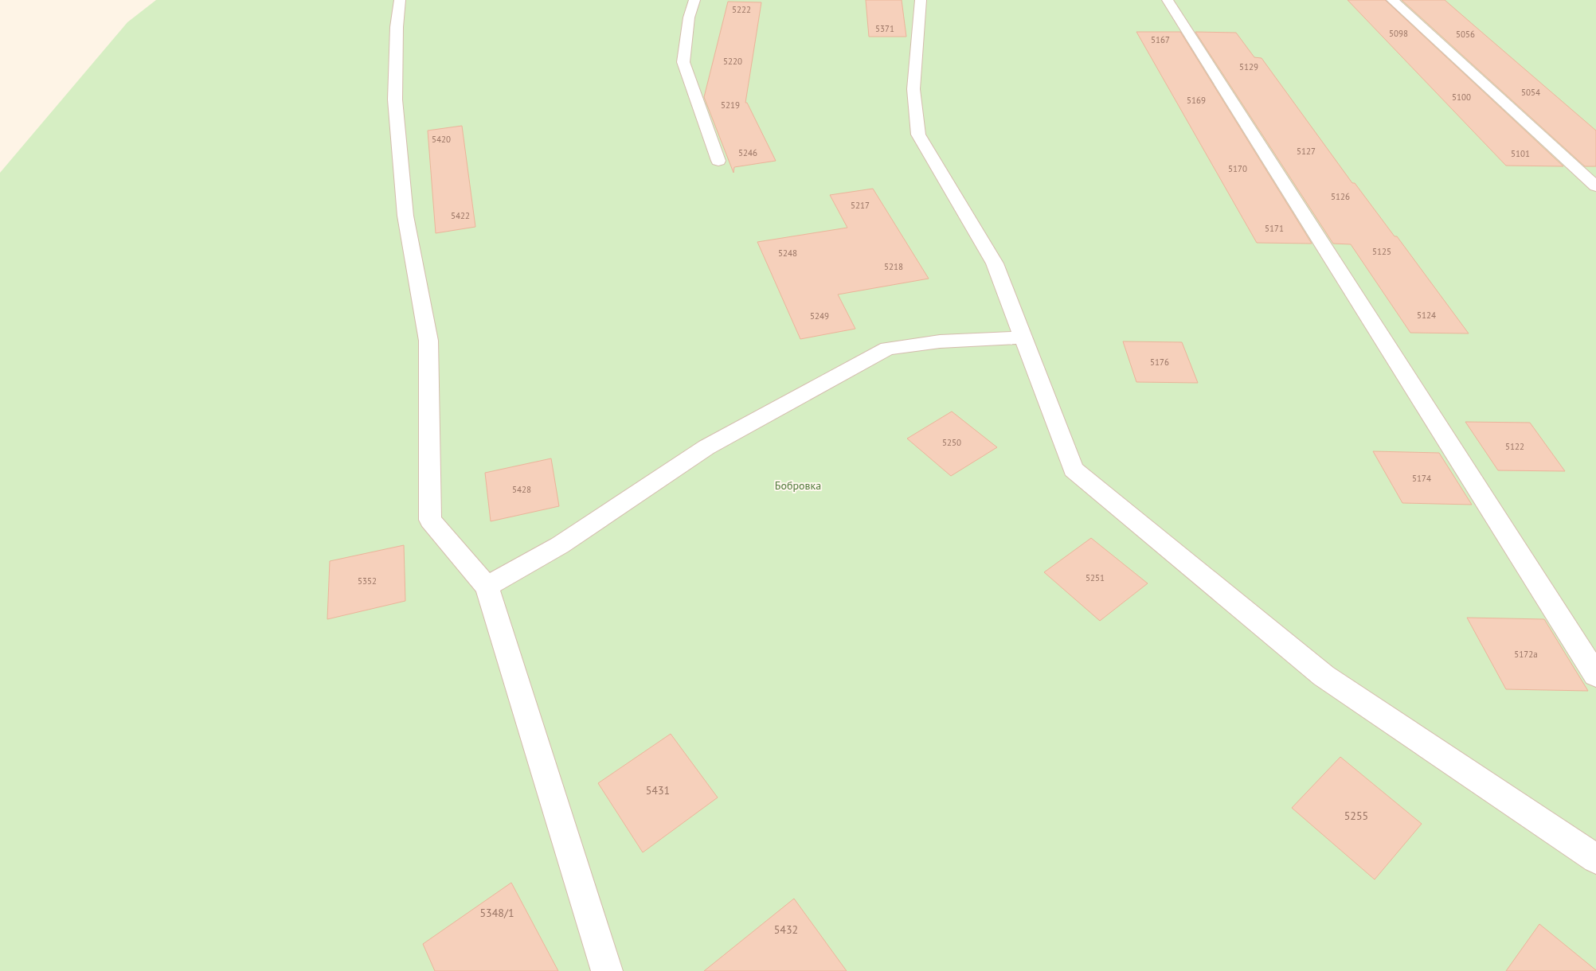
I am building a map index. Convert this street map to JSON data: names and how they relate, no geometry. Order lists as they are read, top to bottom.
{
  "parks": ["Бобровка"],
  "house_numbers": [
    "5222",
    "5371",
    "5098",
    "5056",
    "5167",
    "5220",
    "5129",
    "5054",
    "5100",
    "5169",
    "5219",
    "5420",
    "5127",
    "5246",
    "5101",
    "5170",
    "5126",
    "5217",
    "5422",
    "5171",
    "5125",
    "5248",
    "5218",
    "5124",
    "5249",
    "5176",
    "5250",
    "5122",
    "5174",
    "5428",
    "5251",
    "5352",
    "5172а",
    "5431",
    "5255",
    "5348/1",
    "5432"
  ]
}
